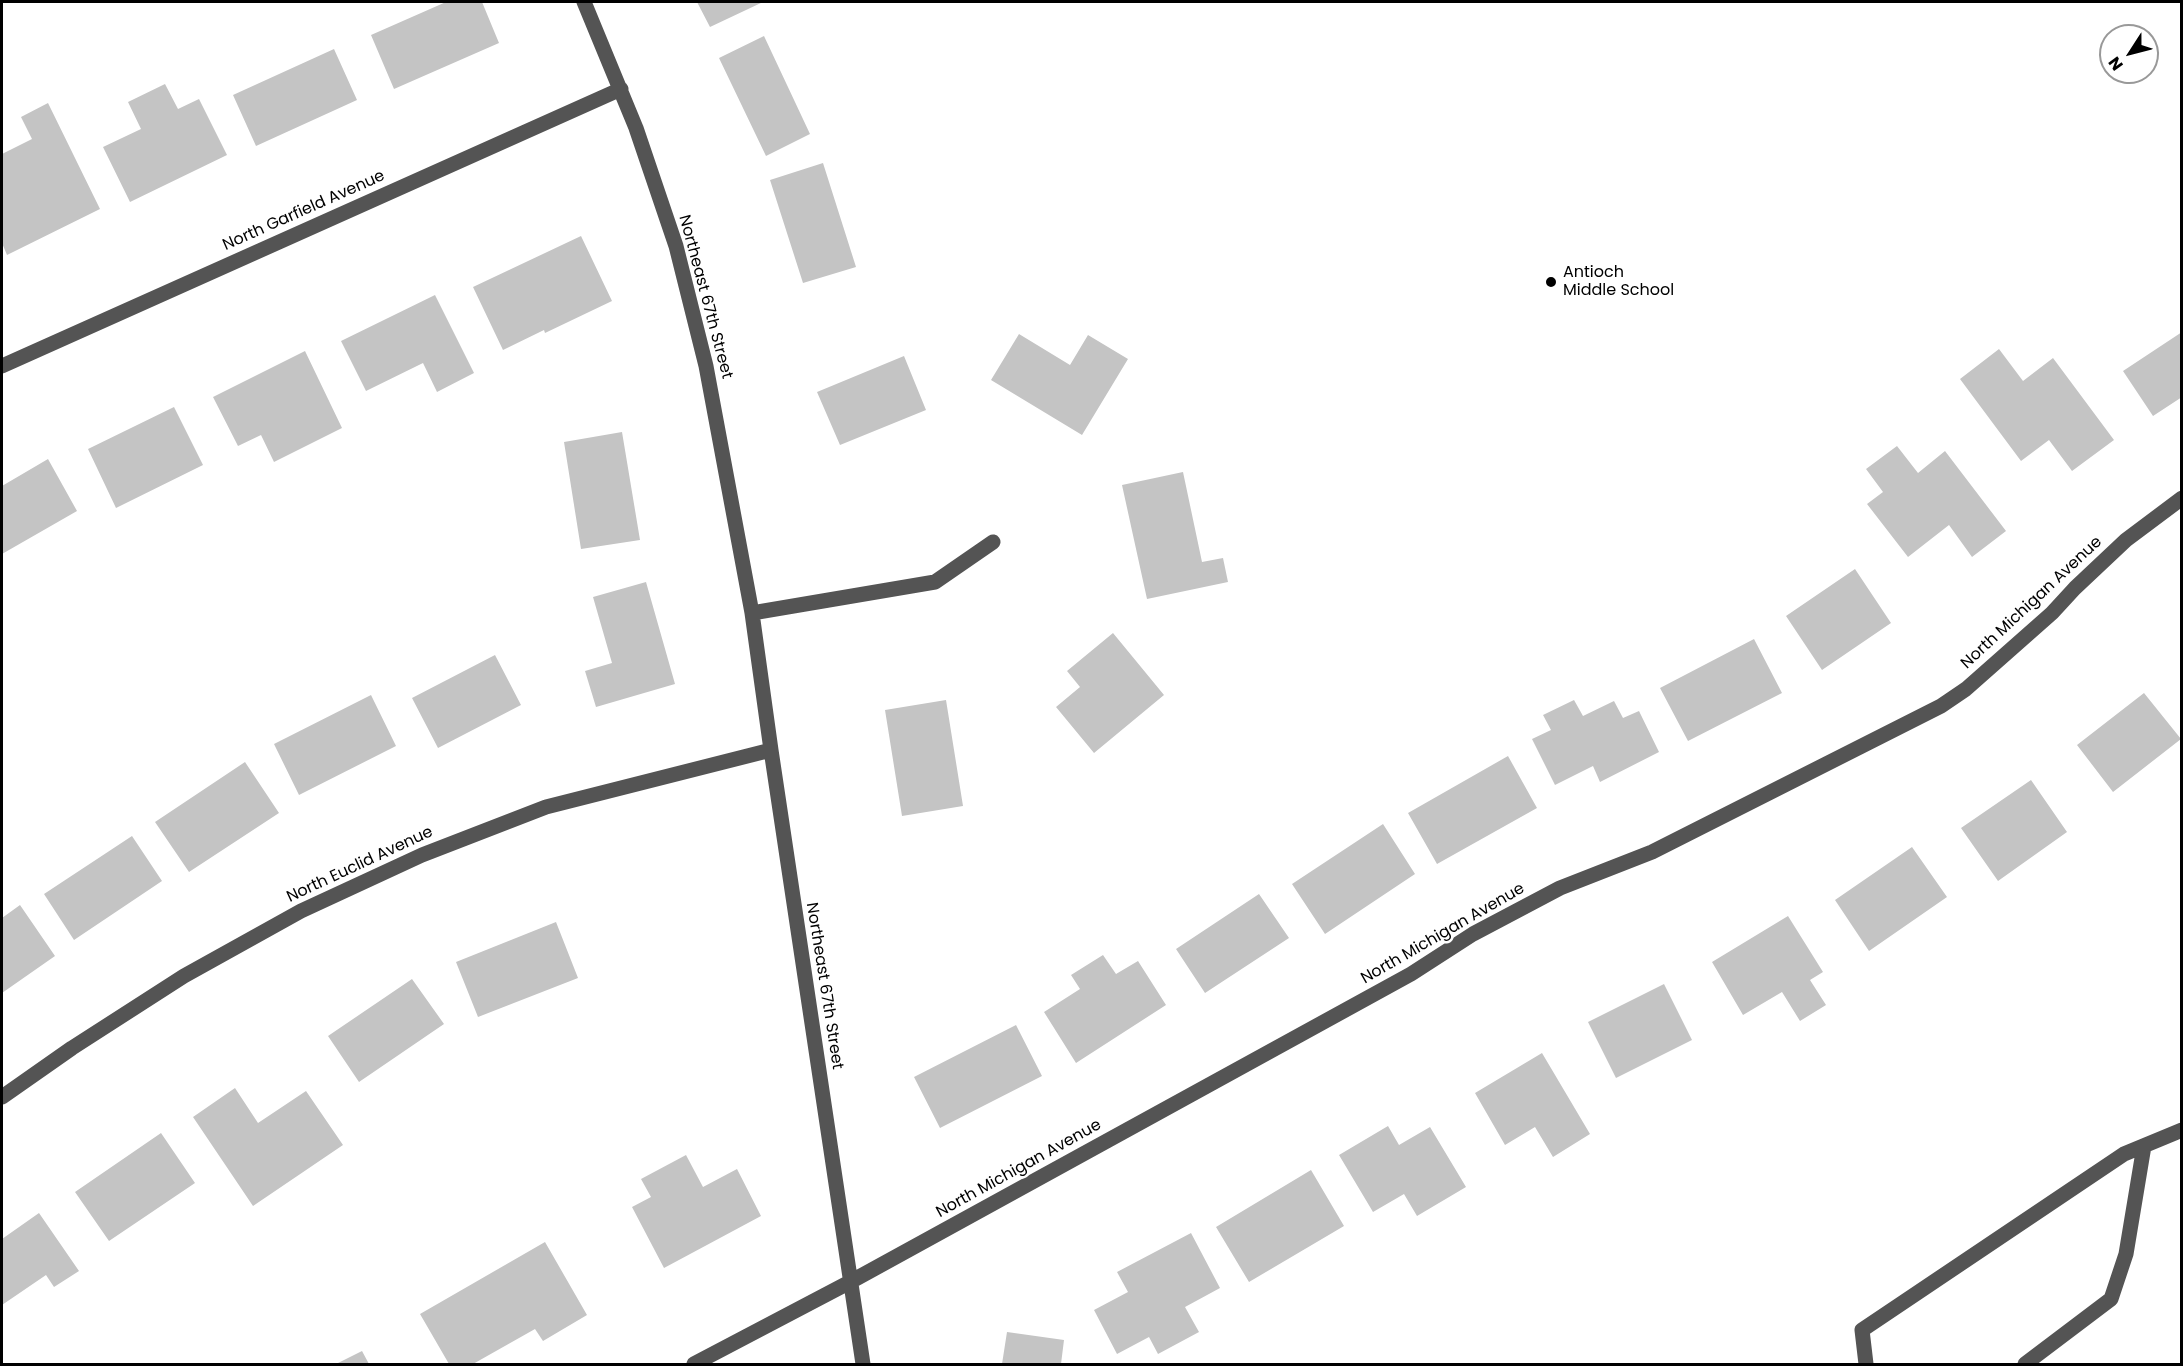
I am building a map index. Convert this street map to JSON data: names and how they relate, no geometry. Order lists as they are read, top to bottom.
{
  "streets": {
    "street": [
      "North Garfield Avenue",
      "Northeast 67th Street",
      "North Michigan Avenue",
      "North Euclid Avenue"
    ]
  },
  "crossings": [
    ["North Garfield Avenue", "Northeast 67th Street"],
    ["Northeast 67th Street", "North Michigan Avenue"],
    ["Northeast 67th Street", "North Euclid Avenue"]
  ],
  "places": ["Antioch Middle School"],
  "north": "bottom left"
}
